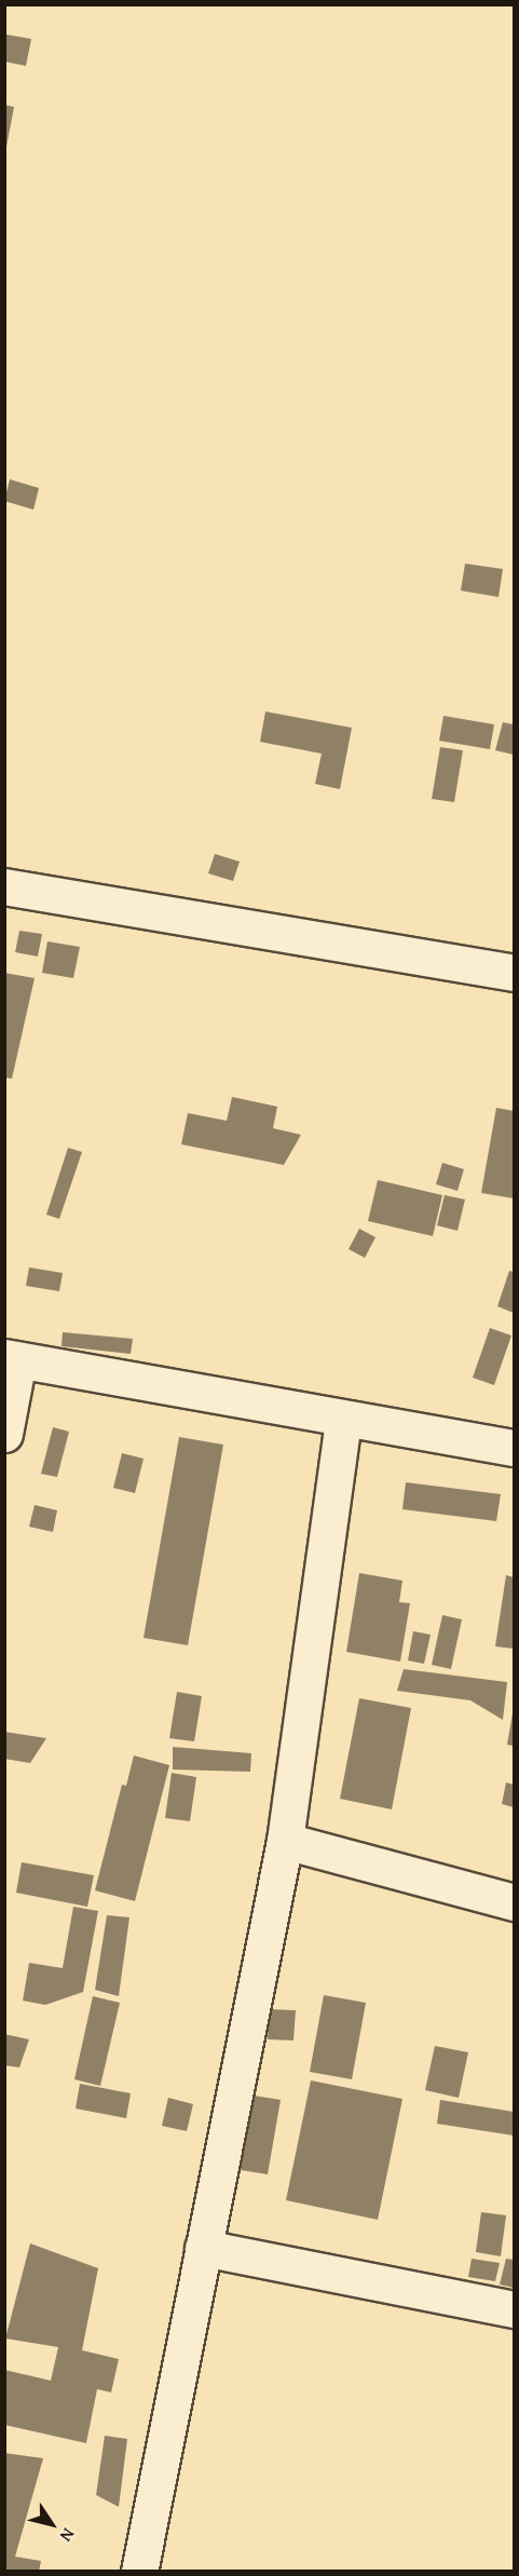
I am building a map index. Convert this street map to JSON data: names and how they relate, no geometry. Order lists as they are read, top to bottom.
{
  "north": "bottom right"
}
